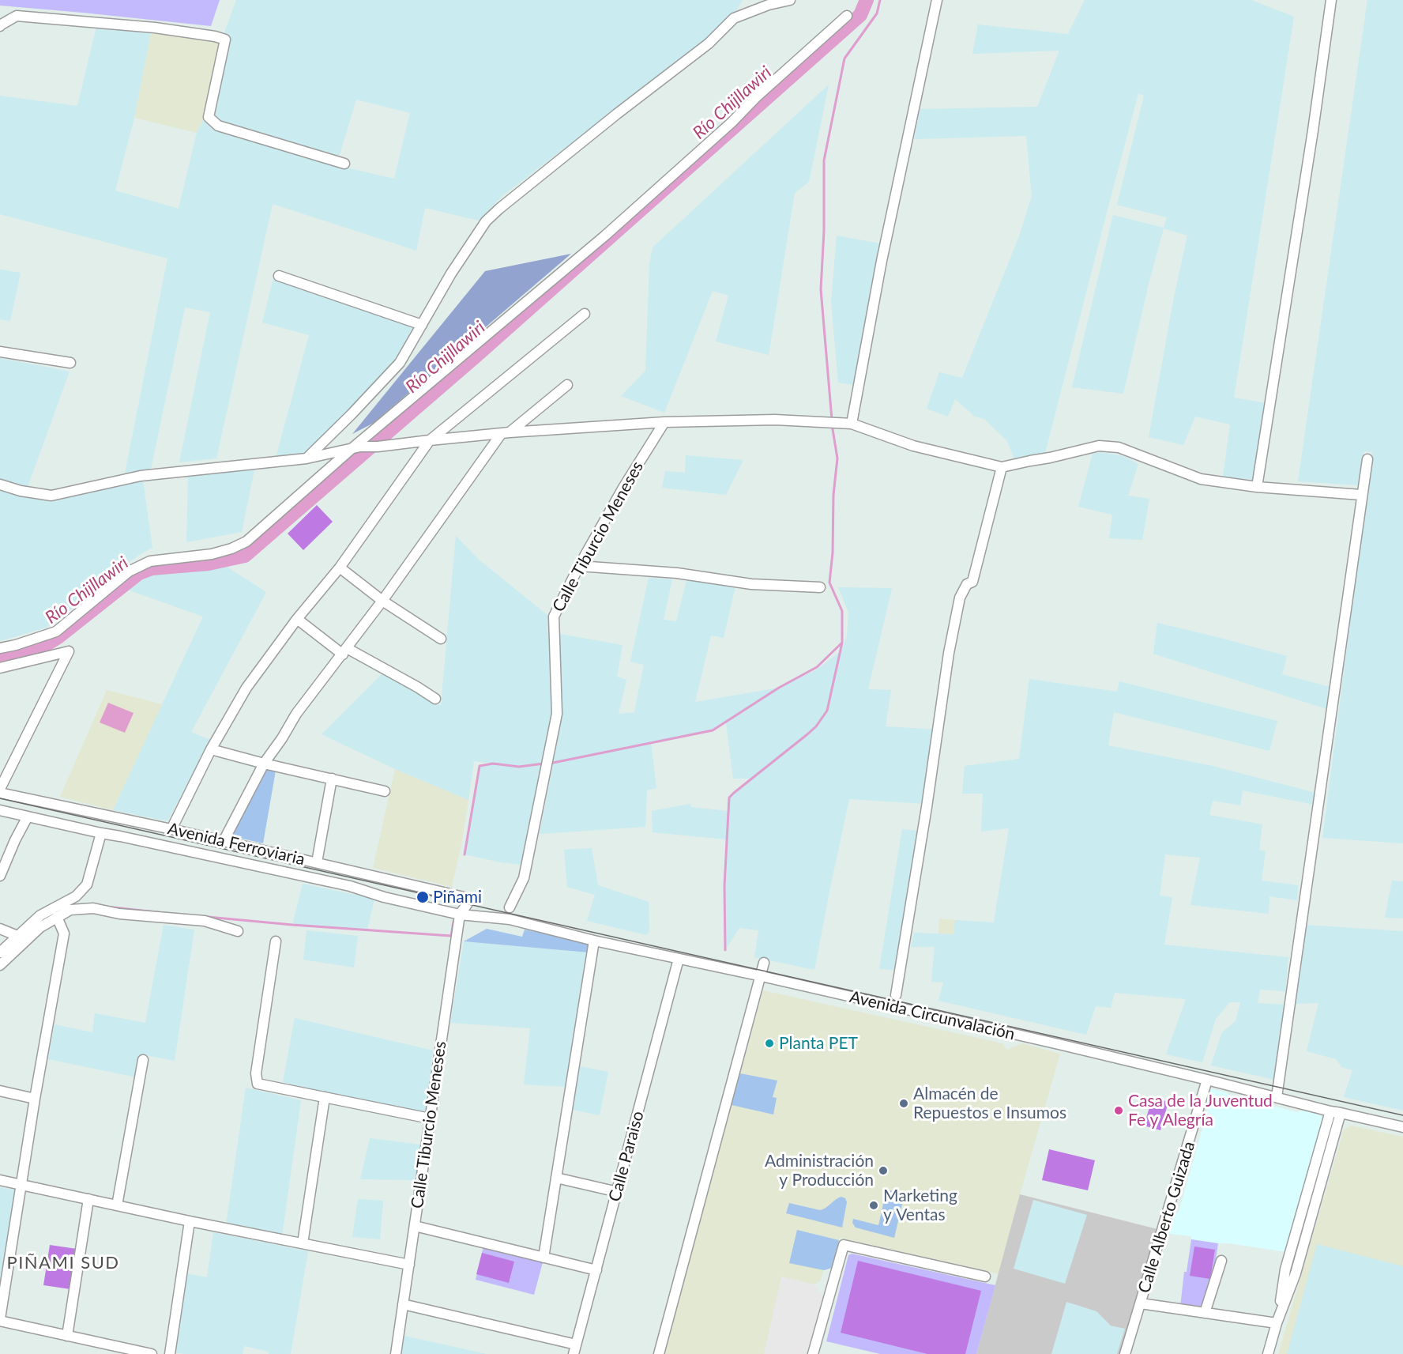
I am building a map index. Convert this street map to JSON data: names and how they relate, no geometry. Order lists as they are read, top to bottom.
{
  "streets": {
    "street": [
      "Calle Tiburcio Meneses",
      "Avenida Ferroviaria",
      "Avenida Circunvalación",
      "Calle Paraiso",
      "Calle Alberto Guizada"
    ]
  },
  "crossings": [
    ["Calle Tiburcio Meneses", "Avenida Ferroviaria"],
    ["Calle Tiburcio Meneses", "Avenida Circunvalación"],
    ["Avenida Ferroviaria", "Avenida Circunvalación"],
    ["Avenida Circunvalación", "Calle Paraiso"],
    ["Avenida Circunvalación", "Calle Alberto Guizada"]
  ],
  "districts": ["PIÑAMI SUD"],
  "water": ["Río Chijllawiri"],
  "places": [
    "Piñami",
    "Planta PET",
    "Almacén de Repuestos e Insumos",
    "Casa de la Juventud Fe y Alegría",
    "Administración y Producción",
    "Marketing y Ventas"
  ]
}
